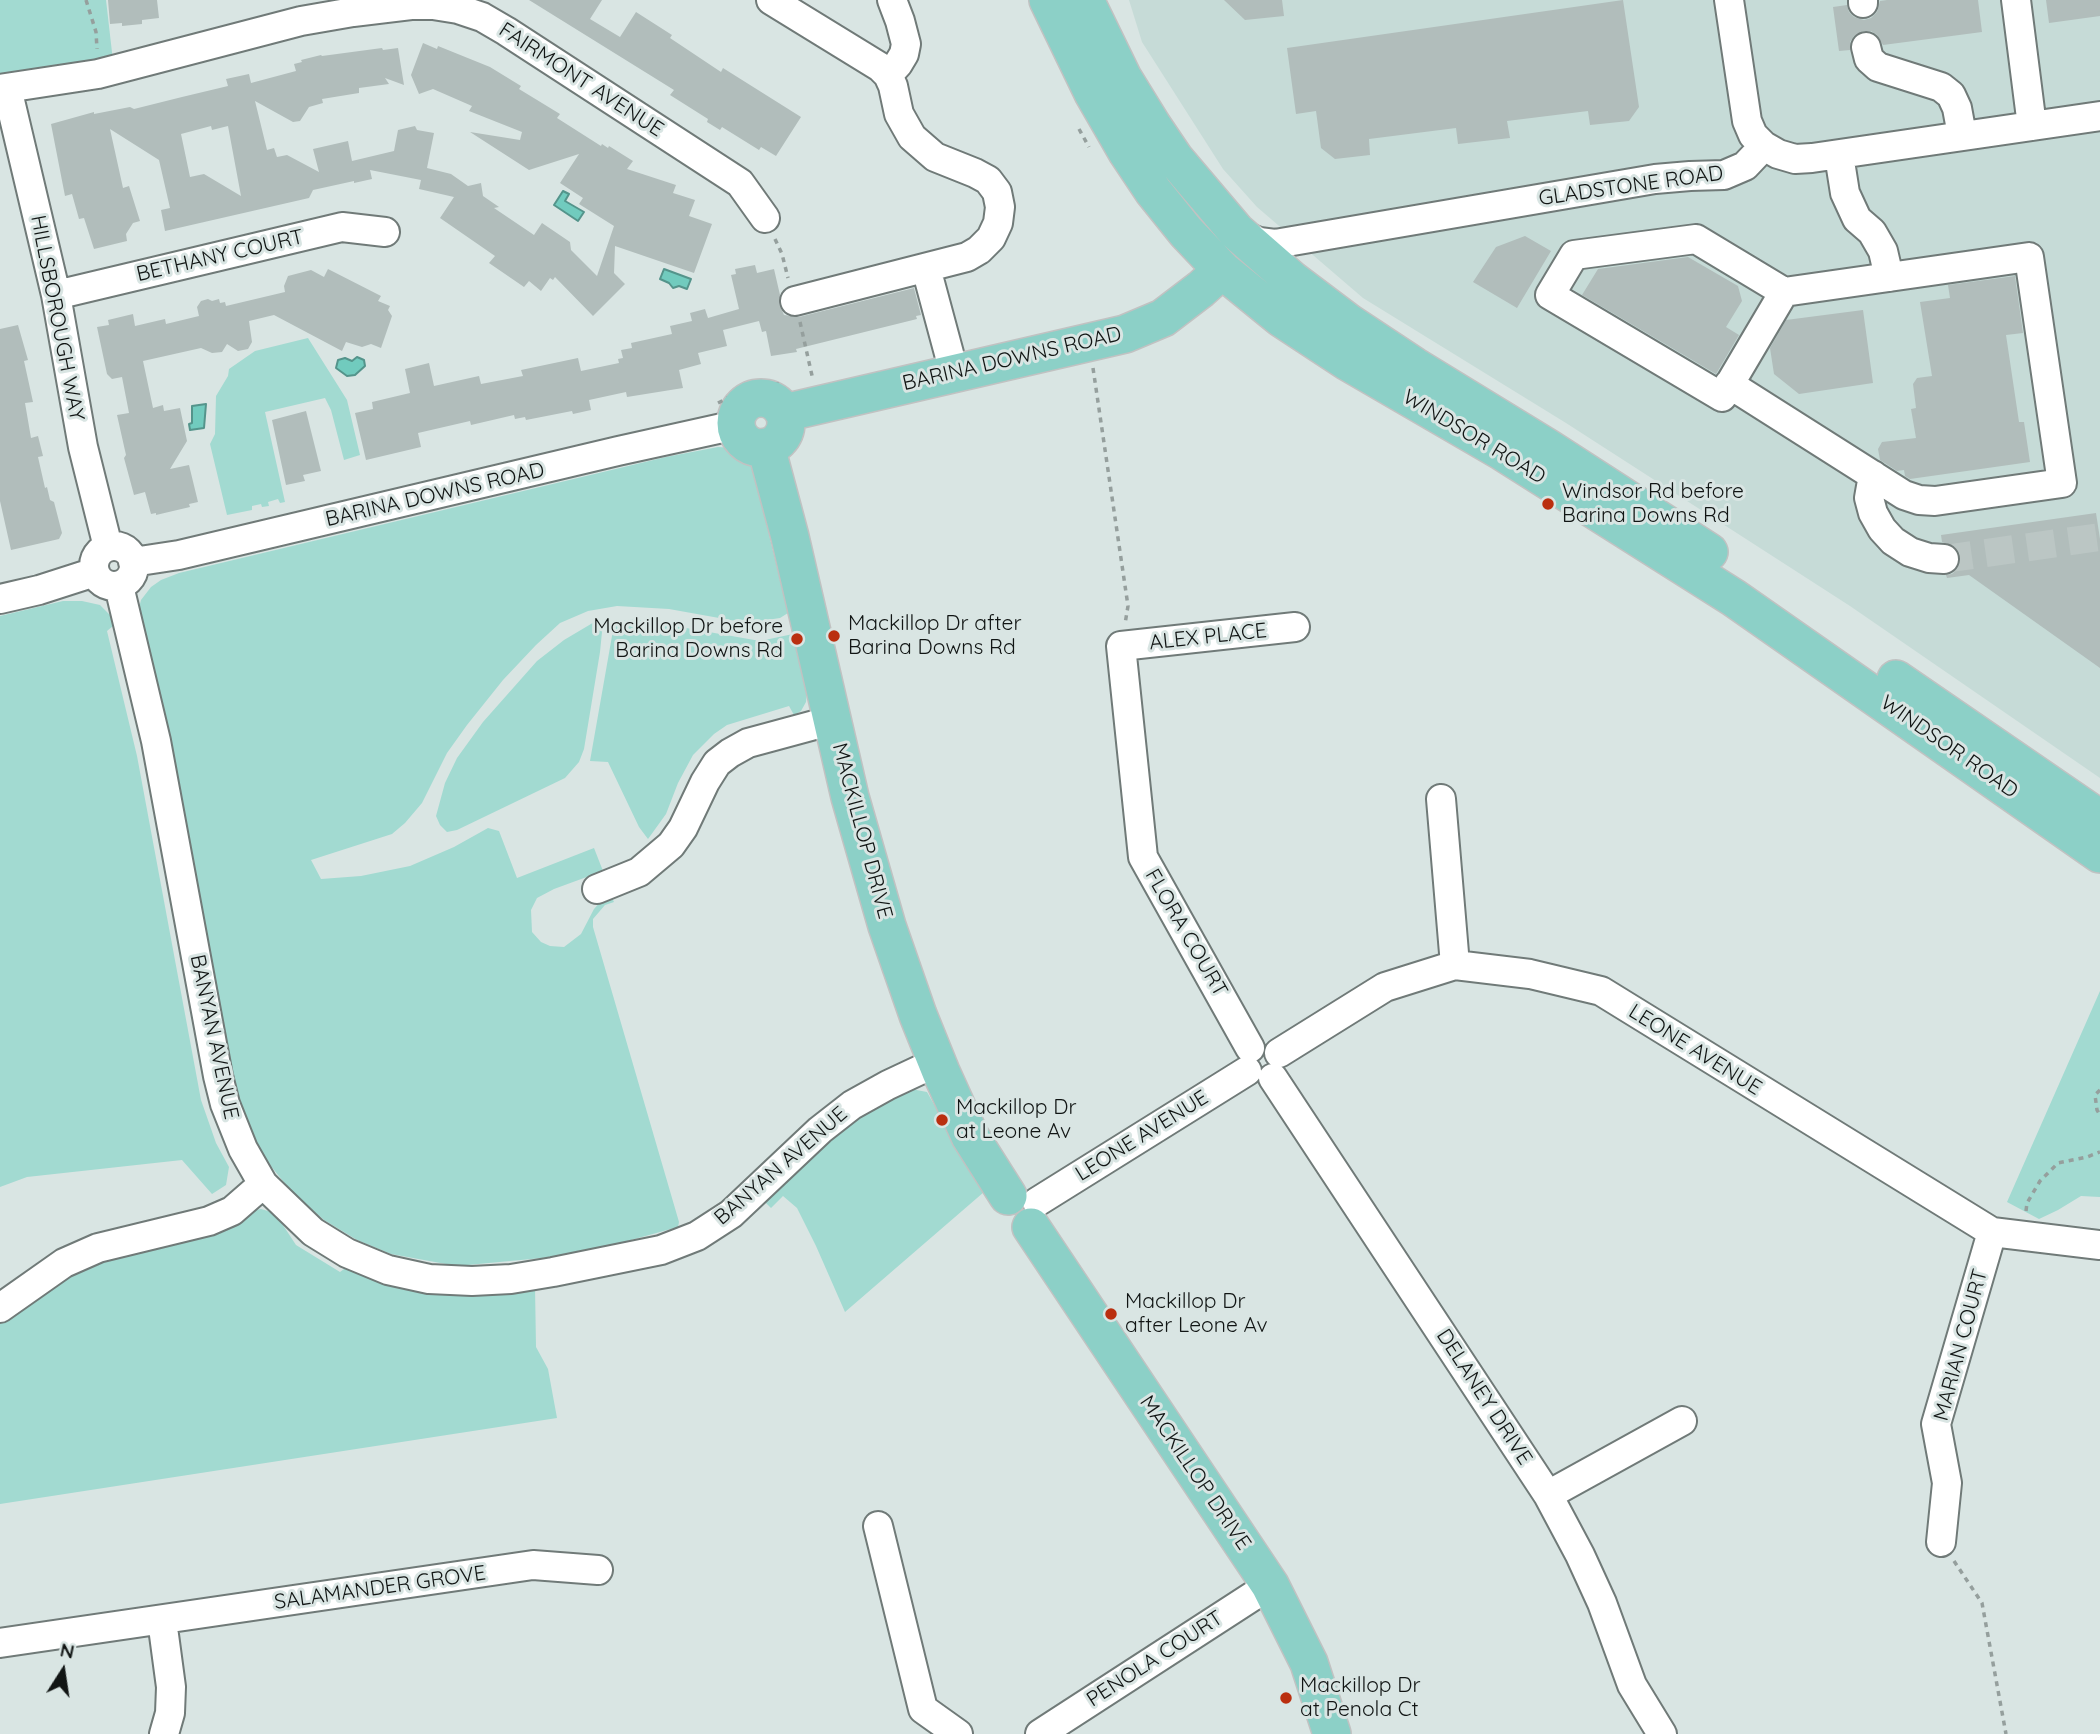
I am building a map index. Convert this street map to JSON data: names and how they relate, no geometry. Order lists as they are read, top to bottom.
{
  "streets": {
    "main road": ["BARINA DOWNS ROAD", "WINDSOR ROAD", "MACKILLOP DRIVE"],
    "street": [
      "FAIRMONT AVENUE",
      "GLADSTONE ROAD",
      "BETHANY COURT",
      "HILLSBOROUGH WAY",
      "ALEX PLACE",
      "FLORA COURT",
      "BANYAN AVENUE",
      "LEONE AVENUE",
      "MARIAN COURT",
      "DELANEY DRIVE",
      "SALAMANDER GROVE",
      "PENOLA COURT"
    ]
  },
  "crossings": [
    ["FAIRMONT AVENUE", "HILLSBOROUGH WAY"],
    ["GLADSTONE ROAD", "WINDSOR ROAD"],
    ["BETHANY COURT", "HILLSBOROUGH WAY"],
    ["HILLSBOROUGH WAY", "BARINA DOWNS ROAD"],
    ["HILLSBOROUGH WAY", "BANYAN AVENUE"],
    ["BARINA DOWNS ROAD", "WINDSOR ROAD"],
    ["BARINA DOWNS ROAD", "MACKILLOP DRIVE"],
    ["BARINA DOWNS ROAD", "BANYAN AVENUE"],
    ["ALEX PLACE", "FLORA COURT"],
    ["MACKILLOP DRIVE", "BANYAN AVENUE"],
    ["MACKILLOP DRIVE", "LEONE AVENUE"],
    ["MACKILLOP DRIVE", "PENOLA COURT"],
    ["FLORA COURT", "LEONE AVENUE"],
    ["FLORA COURT", "DELANEY DRIVE"],
    ["LEONE AVENUE", "MARIAN COURT"],
    ["LEONE AVENUE", "DELANEY DRIVE"]
  ],
  "places": [
    "Windsor Rd before Barina Downs Rd",
    "Mackillop Dr after Barina Downs Rd",
    "Mackillop Dr before Barina Downs Rd",
    "Mackillop Dr at Leone Av",
    "Mackillop Dr after Leone Av",
    "Mackillop Dr at Penola Ct"
  ],
  "north": "top"
}
